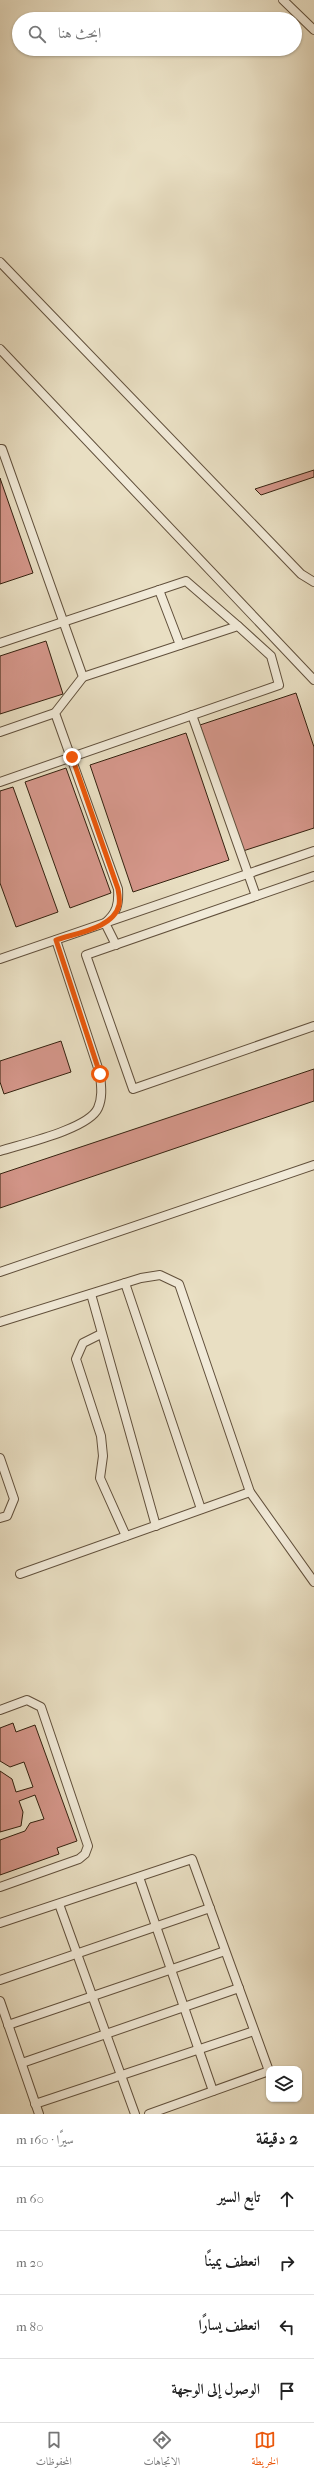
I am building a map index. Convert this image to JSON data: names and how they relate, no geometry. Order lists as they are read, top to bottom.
{
  "page": {
    "search": "ابحث هنا",
    "heading": ["2 دقيقة", "سيرًا · 160 m"],
    "list": [
      ["تابع السير", "60 m"],
      ["انعطف يمينًا", "20 m"],
      ["انعطف يسارًا", "80 m"],
      "الوصول إلى الوجهة"
    ],
    "nav": ["الخريطة", "الاتجاهات", "المحفوظات"]
  }
}
